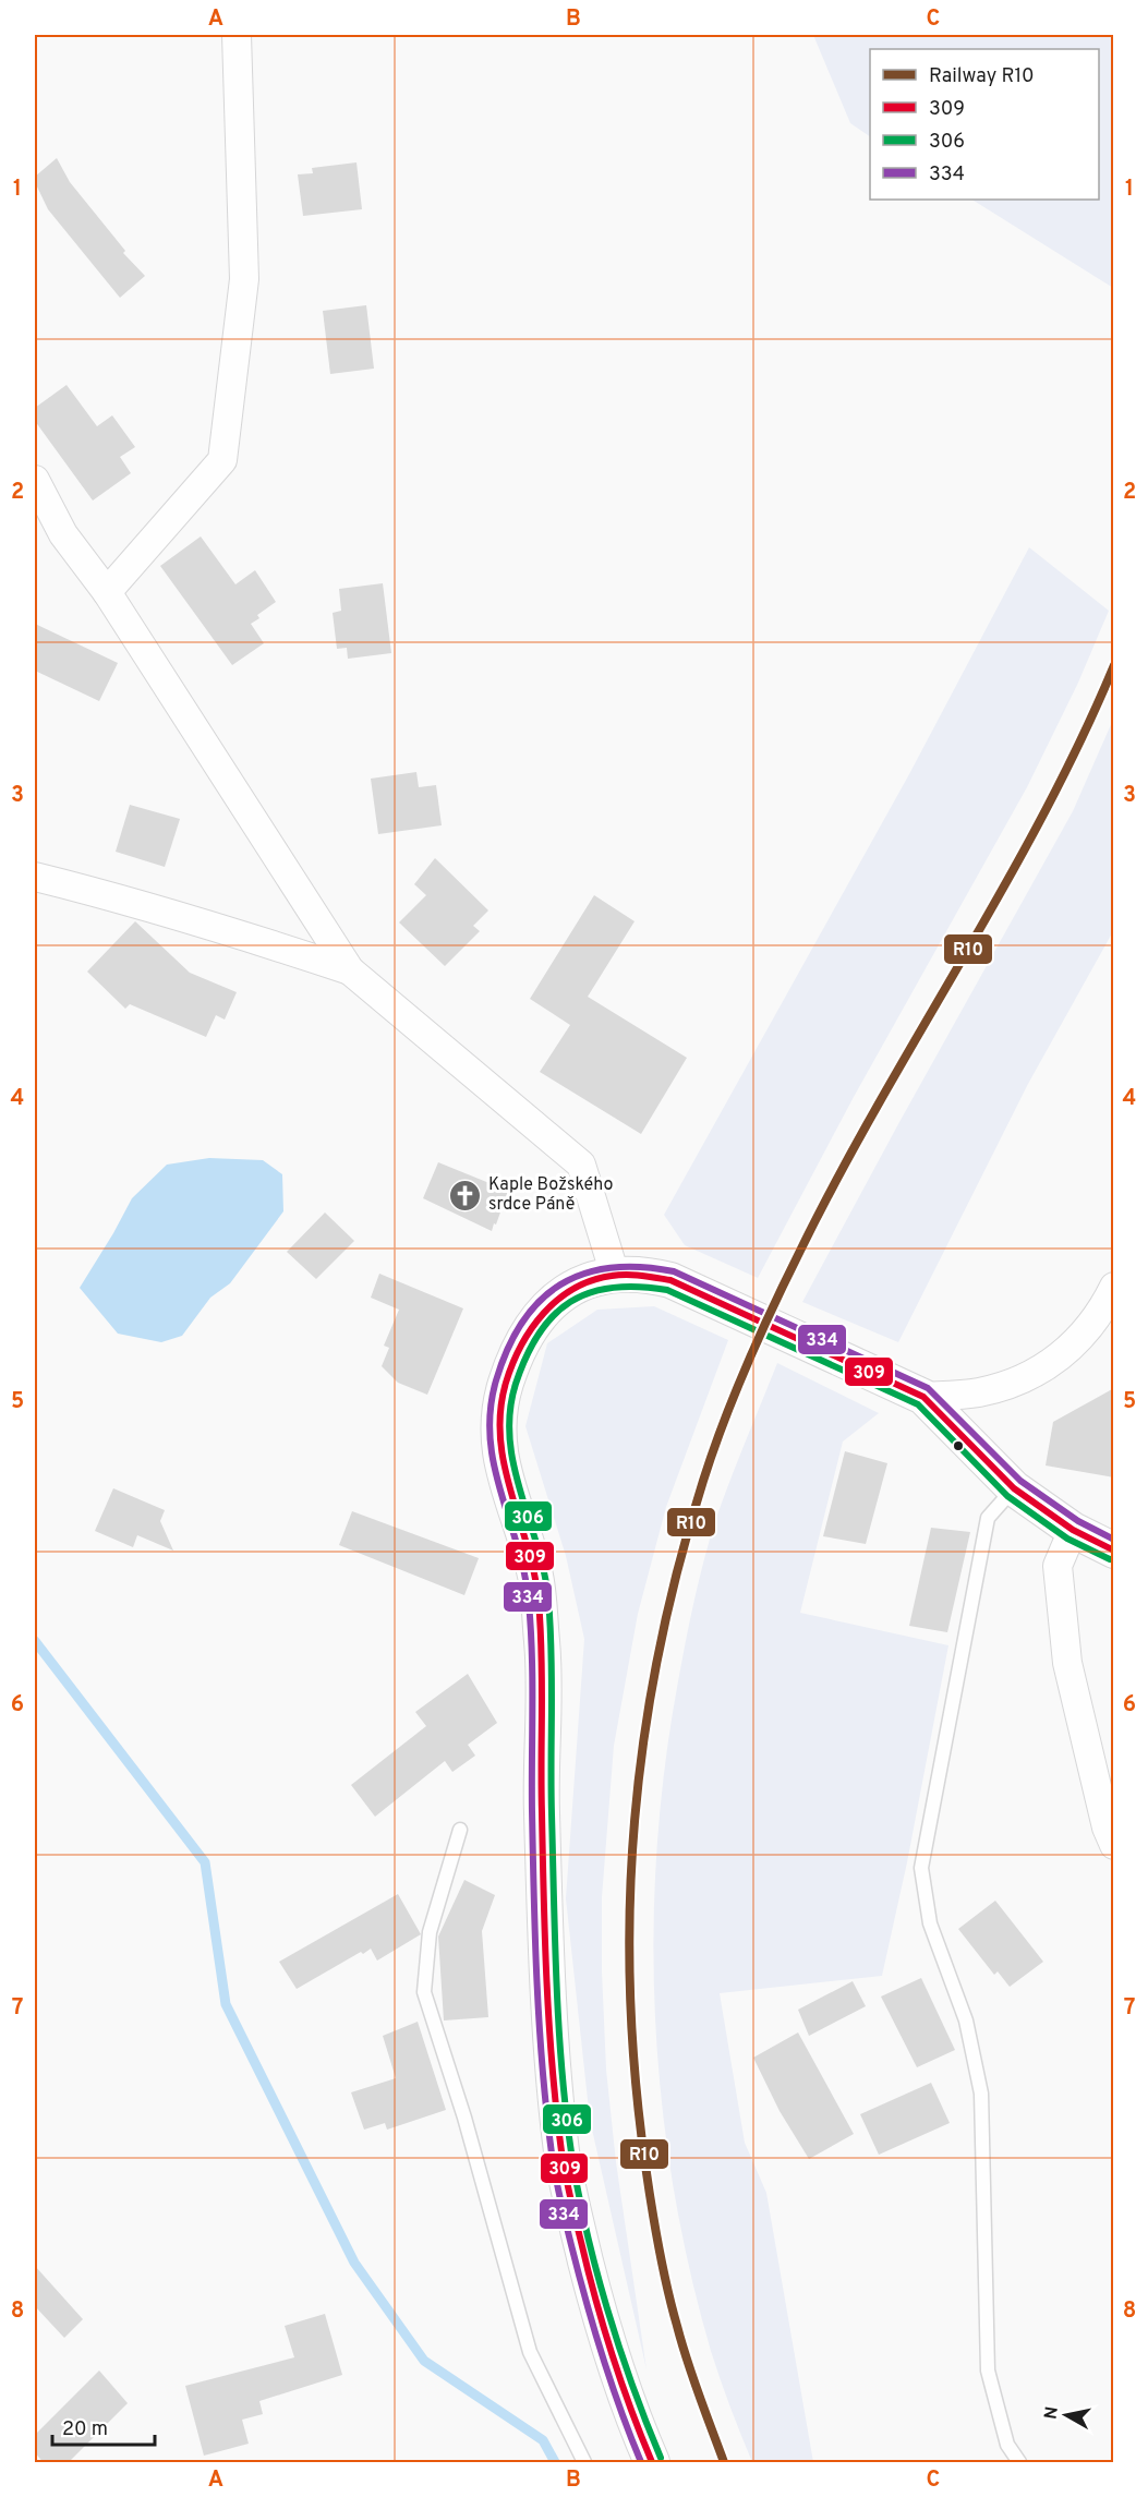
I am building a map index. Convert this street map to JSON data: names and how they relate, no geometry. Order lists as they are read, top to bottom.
{
  "places": {
    "church": ["Kaple Božského srdce Páně"]
  },
  "lines": [
    "rail line R10",
    "transit line 334",
    "transit line 309",
    "transit line 306"
  ],
  "legend": [
    "Railway R10",
    "309",
    "306",
    "334"
  ],
  "scale_bar": "20 m",
  "north": "left",
  "grid": {
    "columns": ["A", "B", "C"],
    "rows": [
      "1",
      "2",
      "3",
      "4",
      "5",
      "6",
      "7",
      "8"
    ]
  }
}
